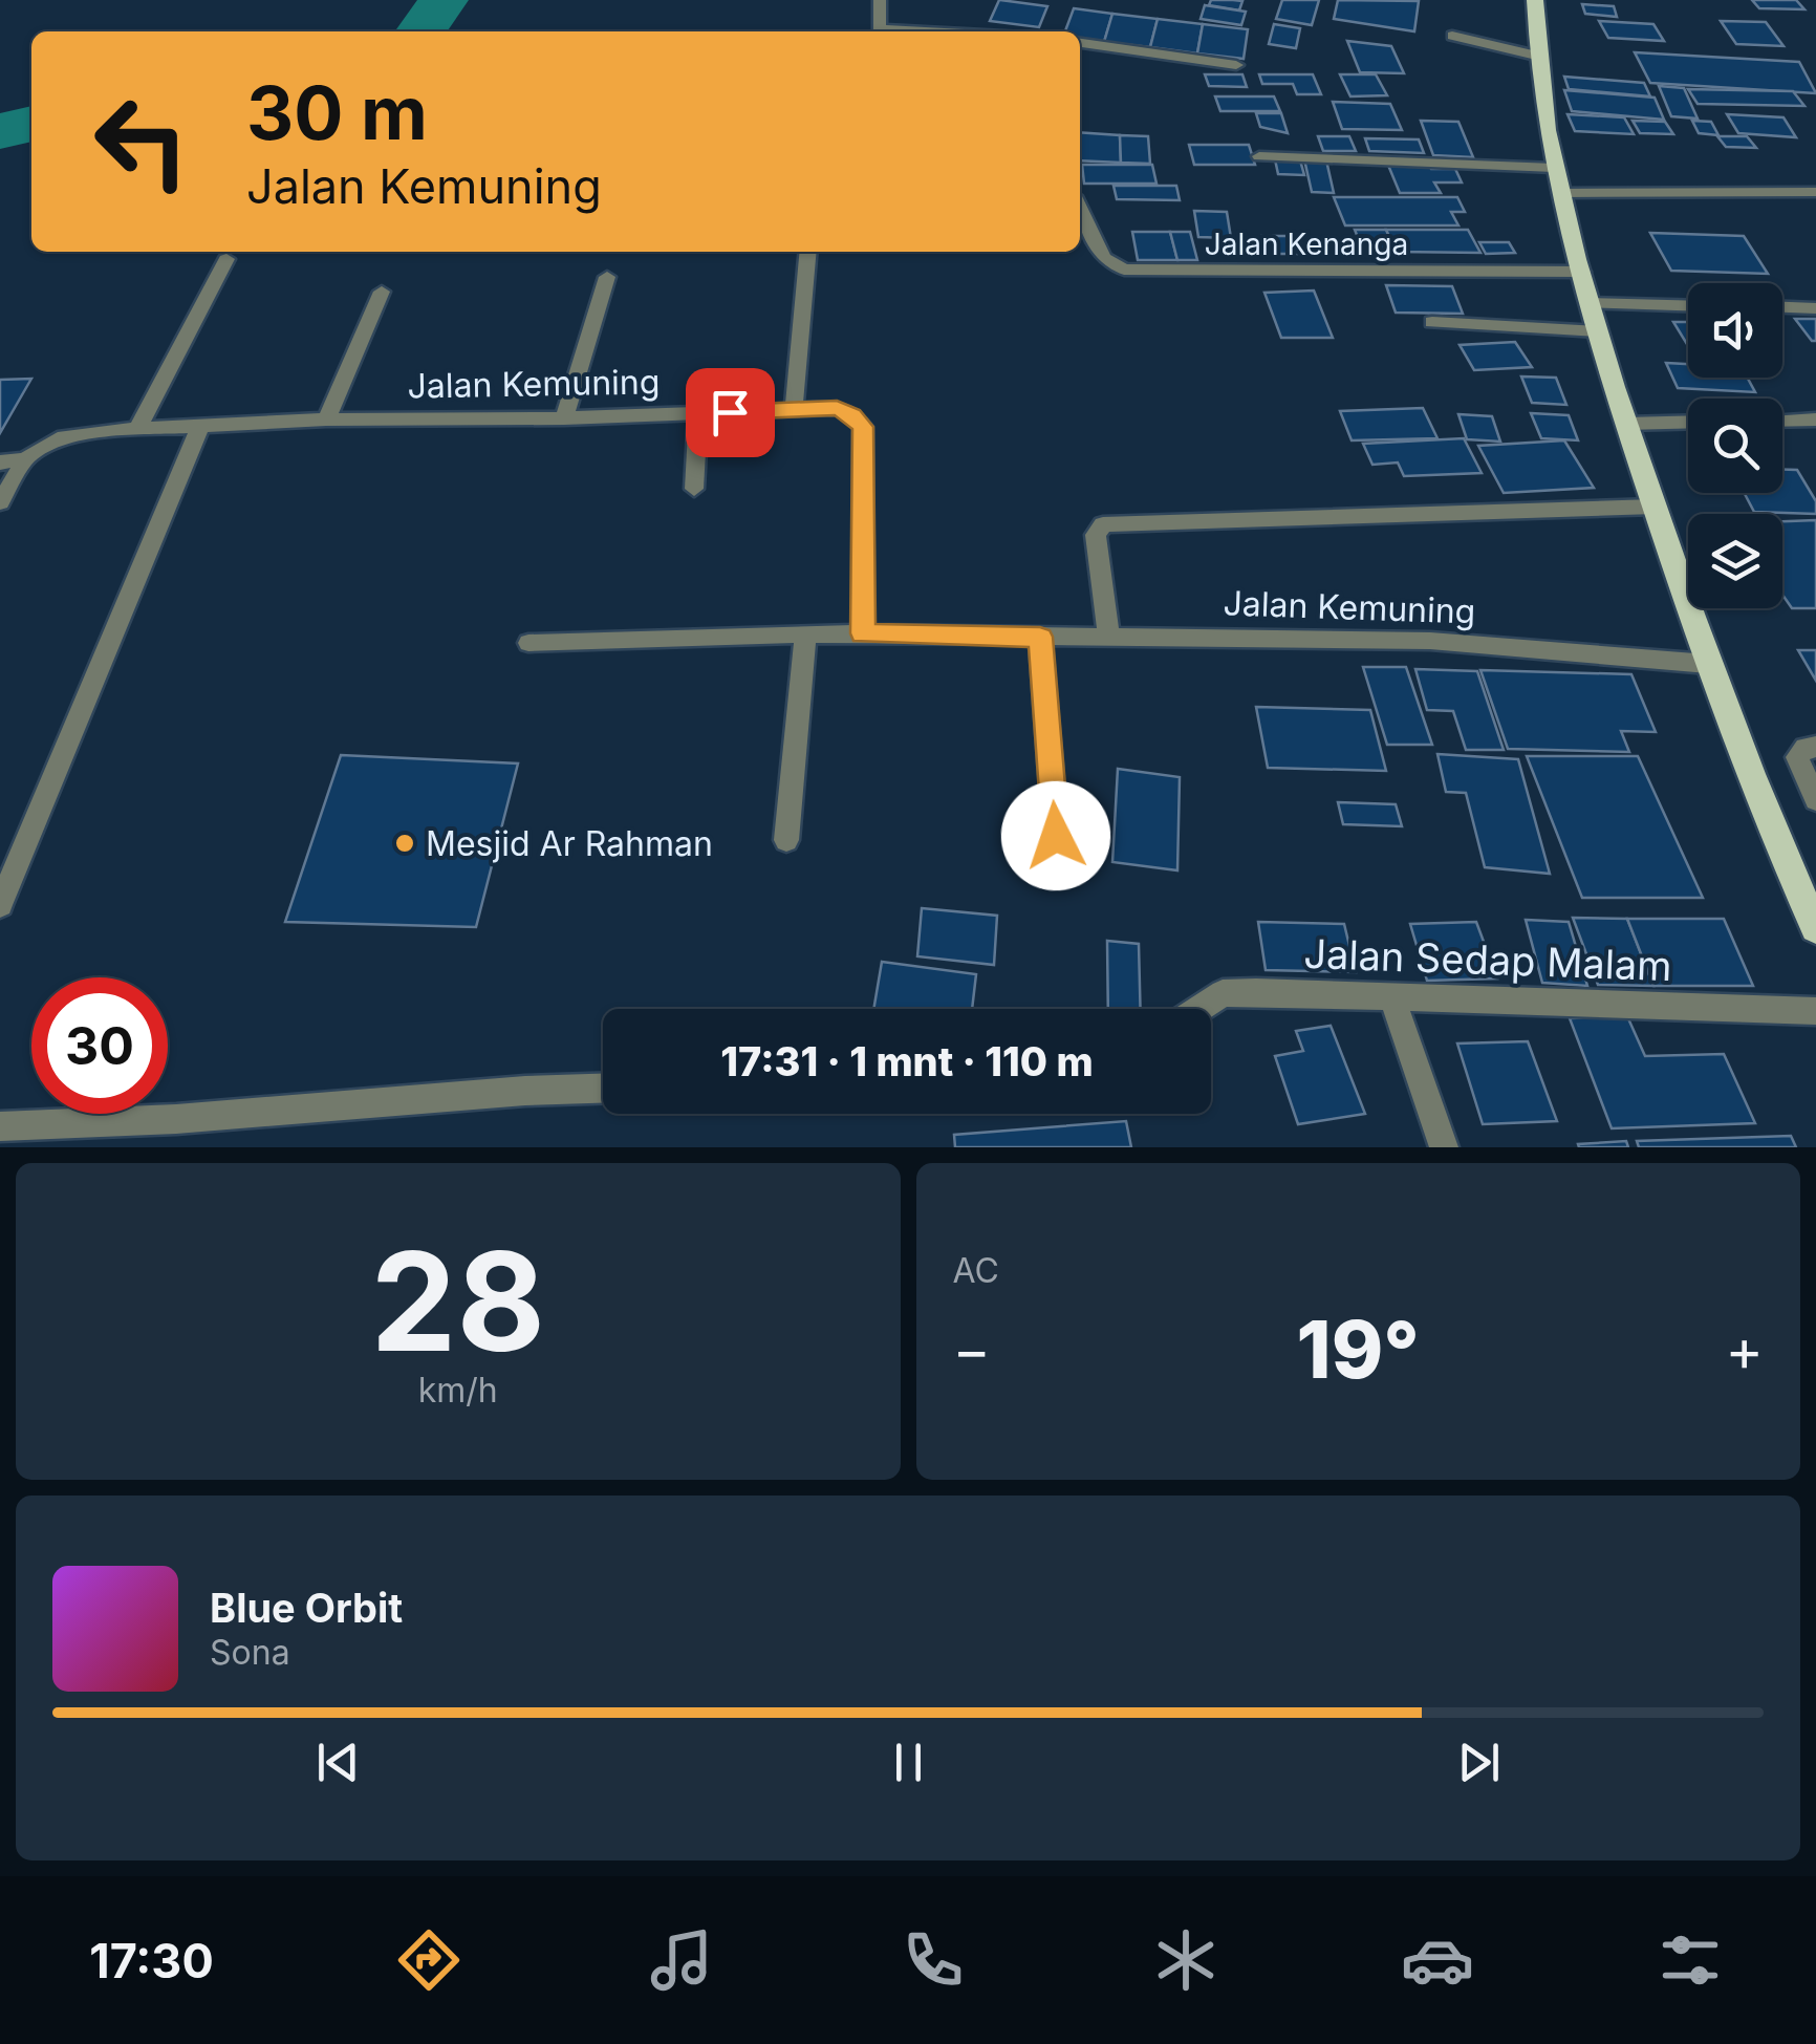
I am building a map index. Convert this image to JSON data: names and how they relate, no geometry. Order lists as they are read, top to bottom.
{
  "streets": {
    "street": ["Jalan Kenanga", "Jalan Kemuning", "Jalan Sedap Malam"]
  },
  "places": ["Mesjid Ar Rahman"],
  "page": {
    "turn": ["30 m", "Jalan Kemuning"],
    "limit": "30",
    "trip": "17:31 · 1 mnt · 110 m",
    "tile": [
      ["28", "km/h"],
      "AC"
    ],
    "heat": ["−", "19°", "+"],
    "song": ["Blue Orbit", "Sona"],
    "tabs": "17:30"
  }
}
